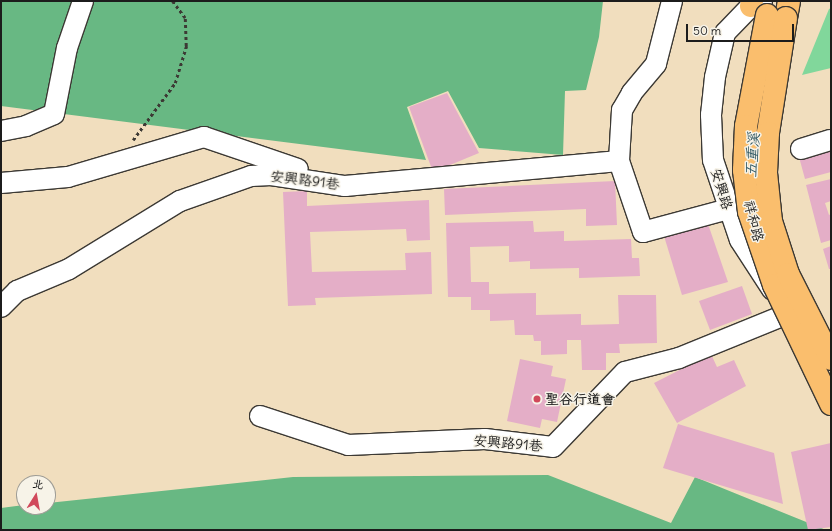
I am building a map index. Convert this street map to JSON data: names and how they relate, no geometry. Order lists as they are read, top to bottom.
{
  "streets": {
    "main road": ["祥和路"],
    "street": ["安興路91巷", "安興路"]
  },
  "crossings": [
    ["安興路91巷", "安興路"],
    ["安興路", "祥和路"]
  ],
  "water": ["五重溪"],
  "places": ["聖谷行道會"],
  "scale_bar": "50 m",
  "north": "top"
}
